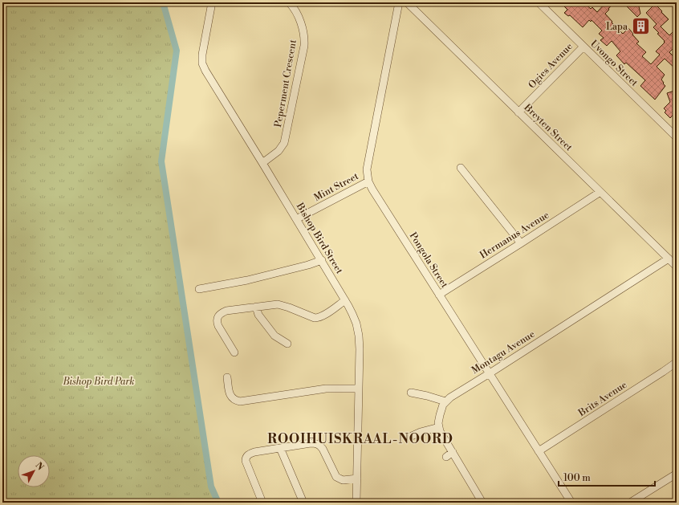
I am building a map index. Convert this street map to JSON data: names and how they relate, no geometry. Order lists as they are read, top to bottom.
{
  "streets": {
    "street": [
      "Uvongo Street",
      "Ogies Avenue",
      "Peperment Crescent",
      "Breyten Street",
      "Mint Street",
      "Hermanus Avenue",
      "Bishop Bird Street",
      "Pongola Street",
      "Montagu Avenue",
      "Brits Avenue"
    ]
  },
  "crossings": [
    ["Uvongo Street", "Ogies Avenue"],
    ["Ogies Avenue", "Breyten Street"],
    ["Peperment Crescent", "Bishop Bird Street"],
    ["Breyten Street", "Hermanus Avenue"],
    ["Breyten Street", "Montagu Avenue"],
    ["Mint Street", "Bishop Bird Street"],
    ["Mint Street", "Pongola Street"],
    ["Hermanus Avenue", "Pongola Street"],
    ["Pongola Street", "Montagu Avenue"],
    ["Pongola Street", "Brits Avenue"]
  ],
  "districts": ["ROOIHUISKRAAL-NOORD"],
  "parks": ["Bishop Bird Park"],
  "places": {
    "building": ["Lapa"]
  },
  "scale_bar": "100 m",
  "north": "top right"
}
